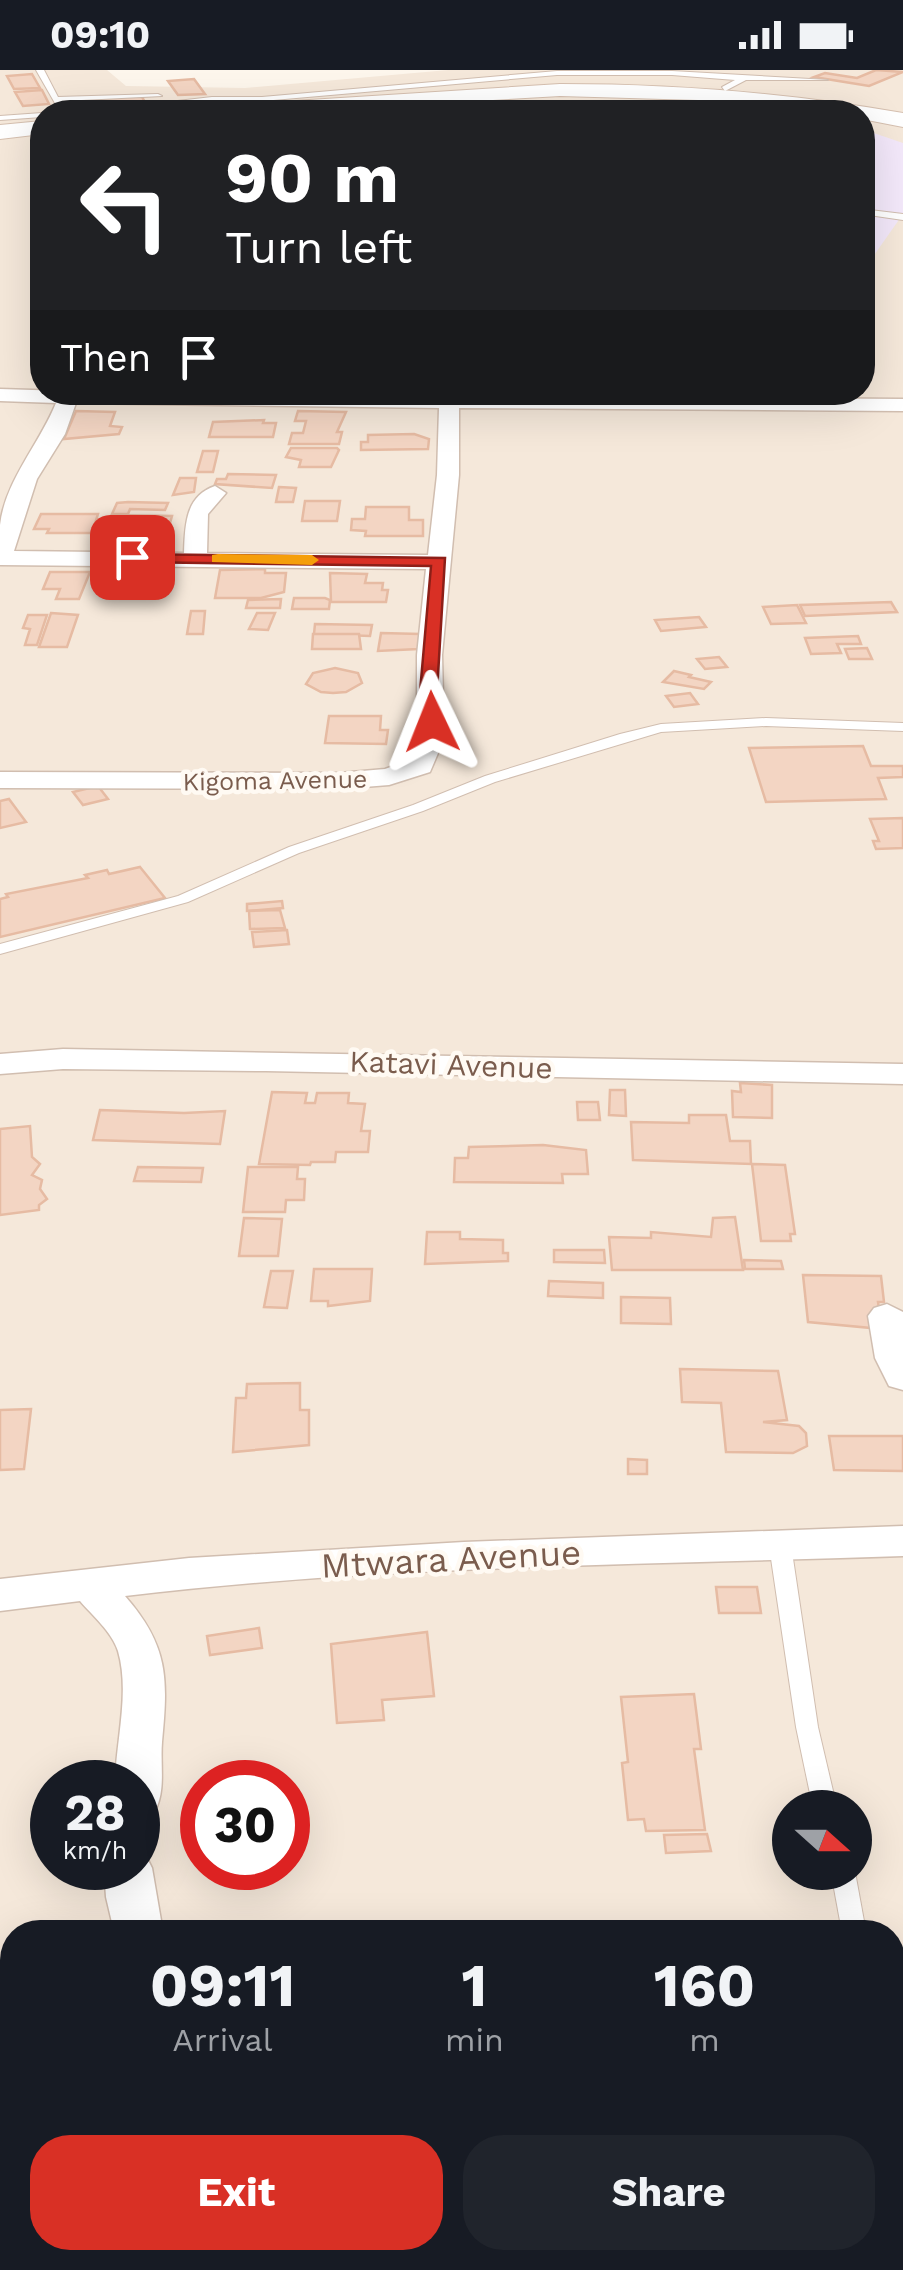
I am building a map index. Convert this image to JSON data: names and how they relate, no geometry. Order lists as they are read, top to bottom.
{
  "streets": {
    "street": ["Kigoma Avenue", "Katavi Avenue", "Mtwara Avenue"]
  },
  "north": "right",
  "page": {
    "status": "09:10",
    "turn": ["90 m", "Turn left"],
    "then": "Then",
    "speed": "28 km/h",
    "limit": "30",
    "eta": [
      "09:11",
      "Arrival",
      "1",
      "min",
      "160",
      "m"
    ],
    "buttons": ["Exit", "Share"]
  }
}
